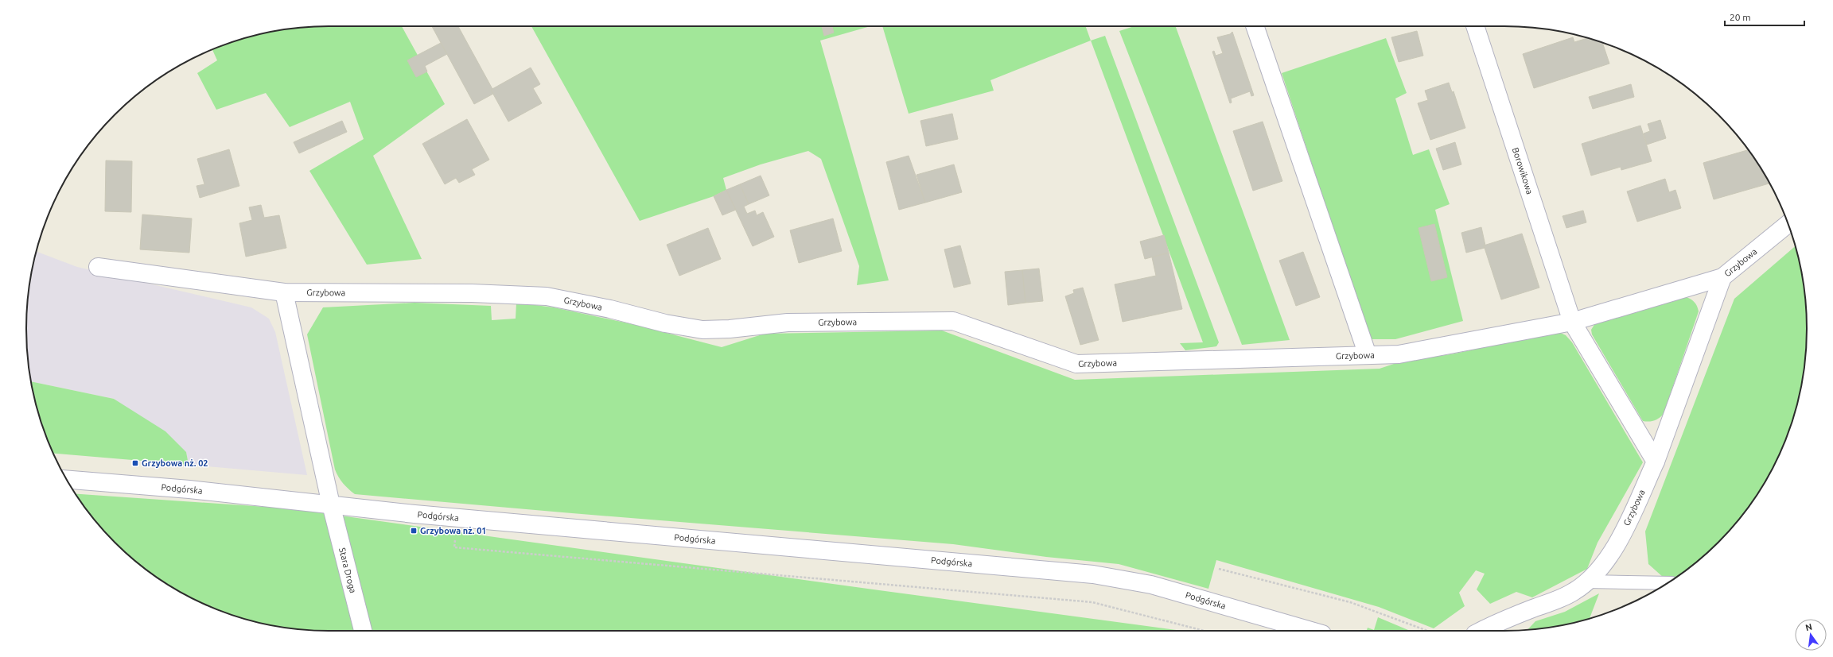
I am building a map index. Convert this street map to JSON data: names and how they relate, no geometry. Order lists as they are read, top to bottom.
{
  "streets": {
    "street": [
      "Borowikowa",
      "Grzybowa",
      "Podgórska",
      "Stara Droga"
    ]
  },
  "crossings": [
    ["Borowikowa", "Grzybowa"],
    ["Grzybowa", "Stara Droga"],
    ["Podgórska", "Stara Droga"]
  ],
  "places": {
    "transit": ["Grzybowa nż. 02", "Grzybowa nż. 01"]
  },
  "scale_bar": "20 m",
  "north": "top"
}
